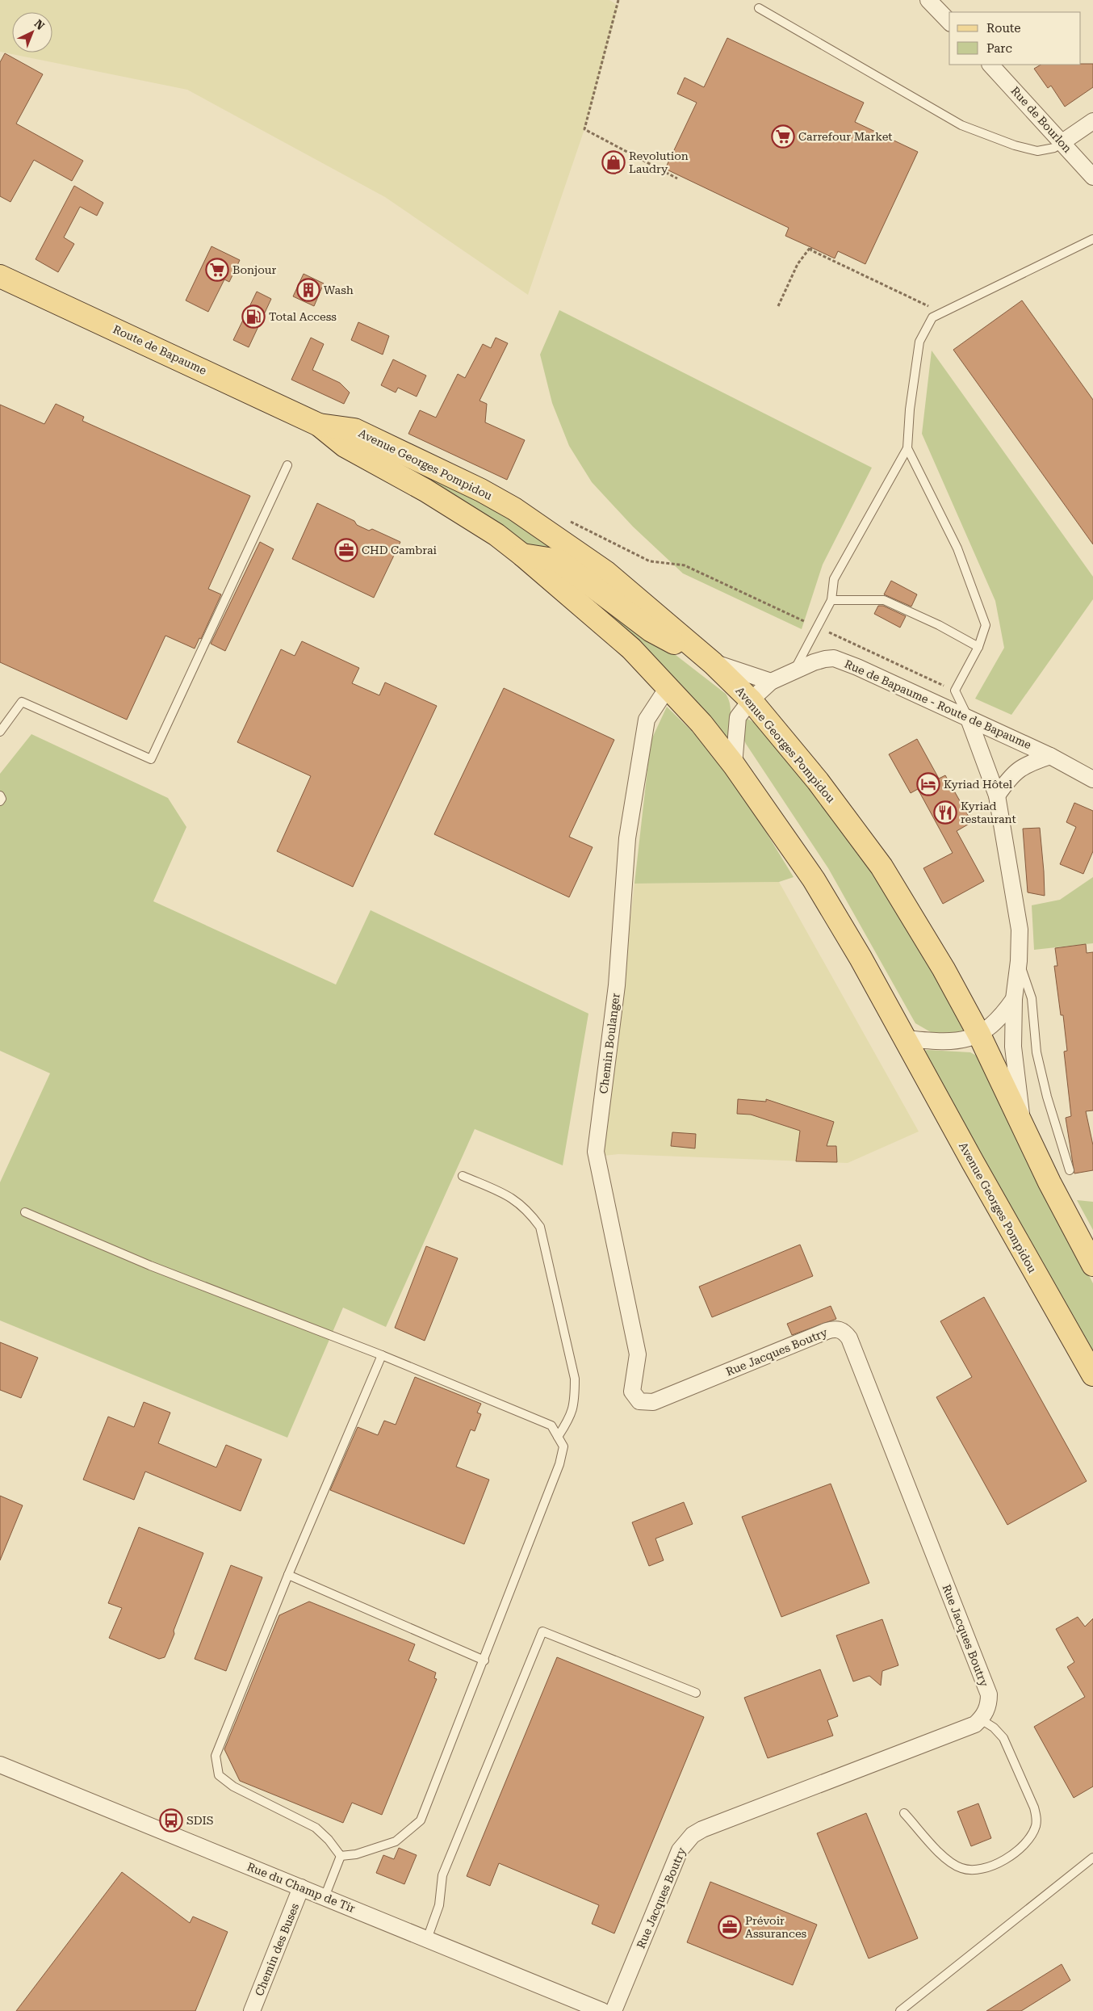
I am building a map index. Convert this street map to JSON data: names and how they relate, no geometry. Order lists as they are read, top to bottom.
{
  "streets": {
    "main road": ["Route de Bapaume", "Avenue Georges Pompidou"],
    "street": [
      "Rue de Bourlon",
      "Rue de Bapaume - Route de Bapaume",
      "Chemin Boulanger",
      "Rue Jacques Boutry",
      "Rue du Champ de Tir",
      "Chemin des Buses"
    ]
  },
  "crossings": [
    ["Route de Bapaume", "Avenue Georges Pompidou"],
    ["Avenue Georges Pompidou", "Chemin Boulanger"],
    ["Chemin Boulanger", "Rue Jacques Boutry"],
    ["Rue du Champ de Tir", "Chemin des Buses"]
  ],
  "places": {
    "supermarket": ["Carrefour Market", "Bonjour"],
    "shop": ["Revolution Laudry"],
    "building": ["Wash"],
    "fuel station": ["Total Access"],
    "office": ["CHD Cambrai", "Prévoir Assurances"],
    "hotel": ["Kyriad Hôtel"],
    "restaurant": ["Kyriad restaurant"],
    "bus stop": ["SDIS"]
  },
  "legend": ["Route", "Parc"],
  "north": "top right"
}
